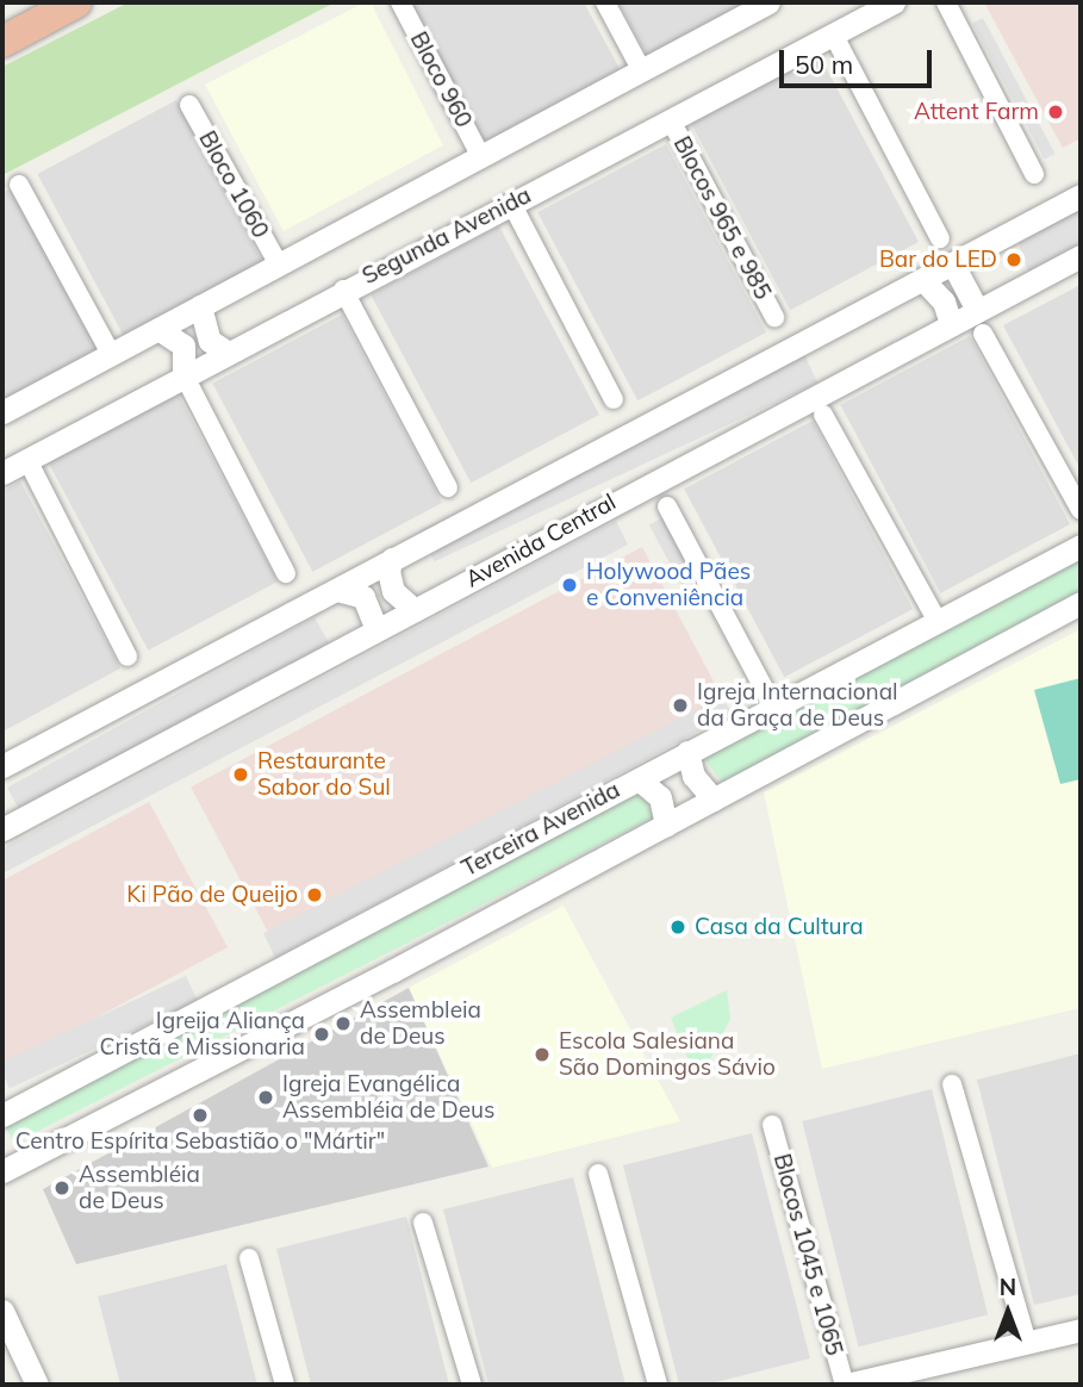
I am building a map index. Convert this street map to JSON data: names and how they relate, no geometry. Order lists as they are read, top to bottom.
{
  "streets": {
    "street": [
      "Bloco 960",
      "Bloco 1060",
      "Blocos 965 e 985",
      "Segunda Avenida",
      "Avenida Central",
      "Terceira Avenida",
      "Blocos 1045 e 1065"
    ]
  },
  "crossings": [
    ["Blocos 965 e 985", "Segunda Avenida"]
  ],
  "places": [
    "Attent Farm",
    "Bar do LED",
    "Holywood Pães e Conveniência",
    "Igreja Internacional da Graça de Deus",
    "Restaurante Sabor do Sul",
    "Ki Pão de Queijo",
    "Casa da Cultura",
    "Assembleia de Deus",
    "Igreija Aliança Cristã e Missionaria",
    "Escola Salesiana São Domingos Sávio",
    "Igreja Evangélica Assembléia de Deus",
    "Centro Espírita Sebastião o \"Mártir\"",
    "Assembléia de Deus"
  ],
  "scale_bar": "50 m",
  "north": "top"
}
